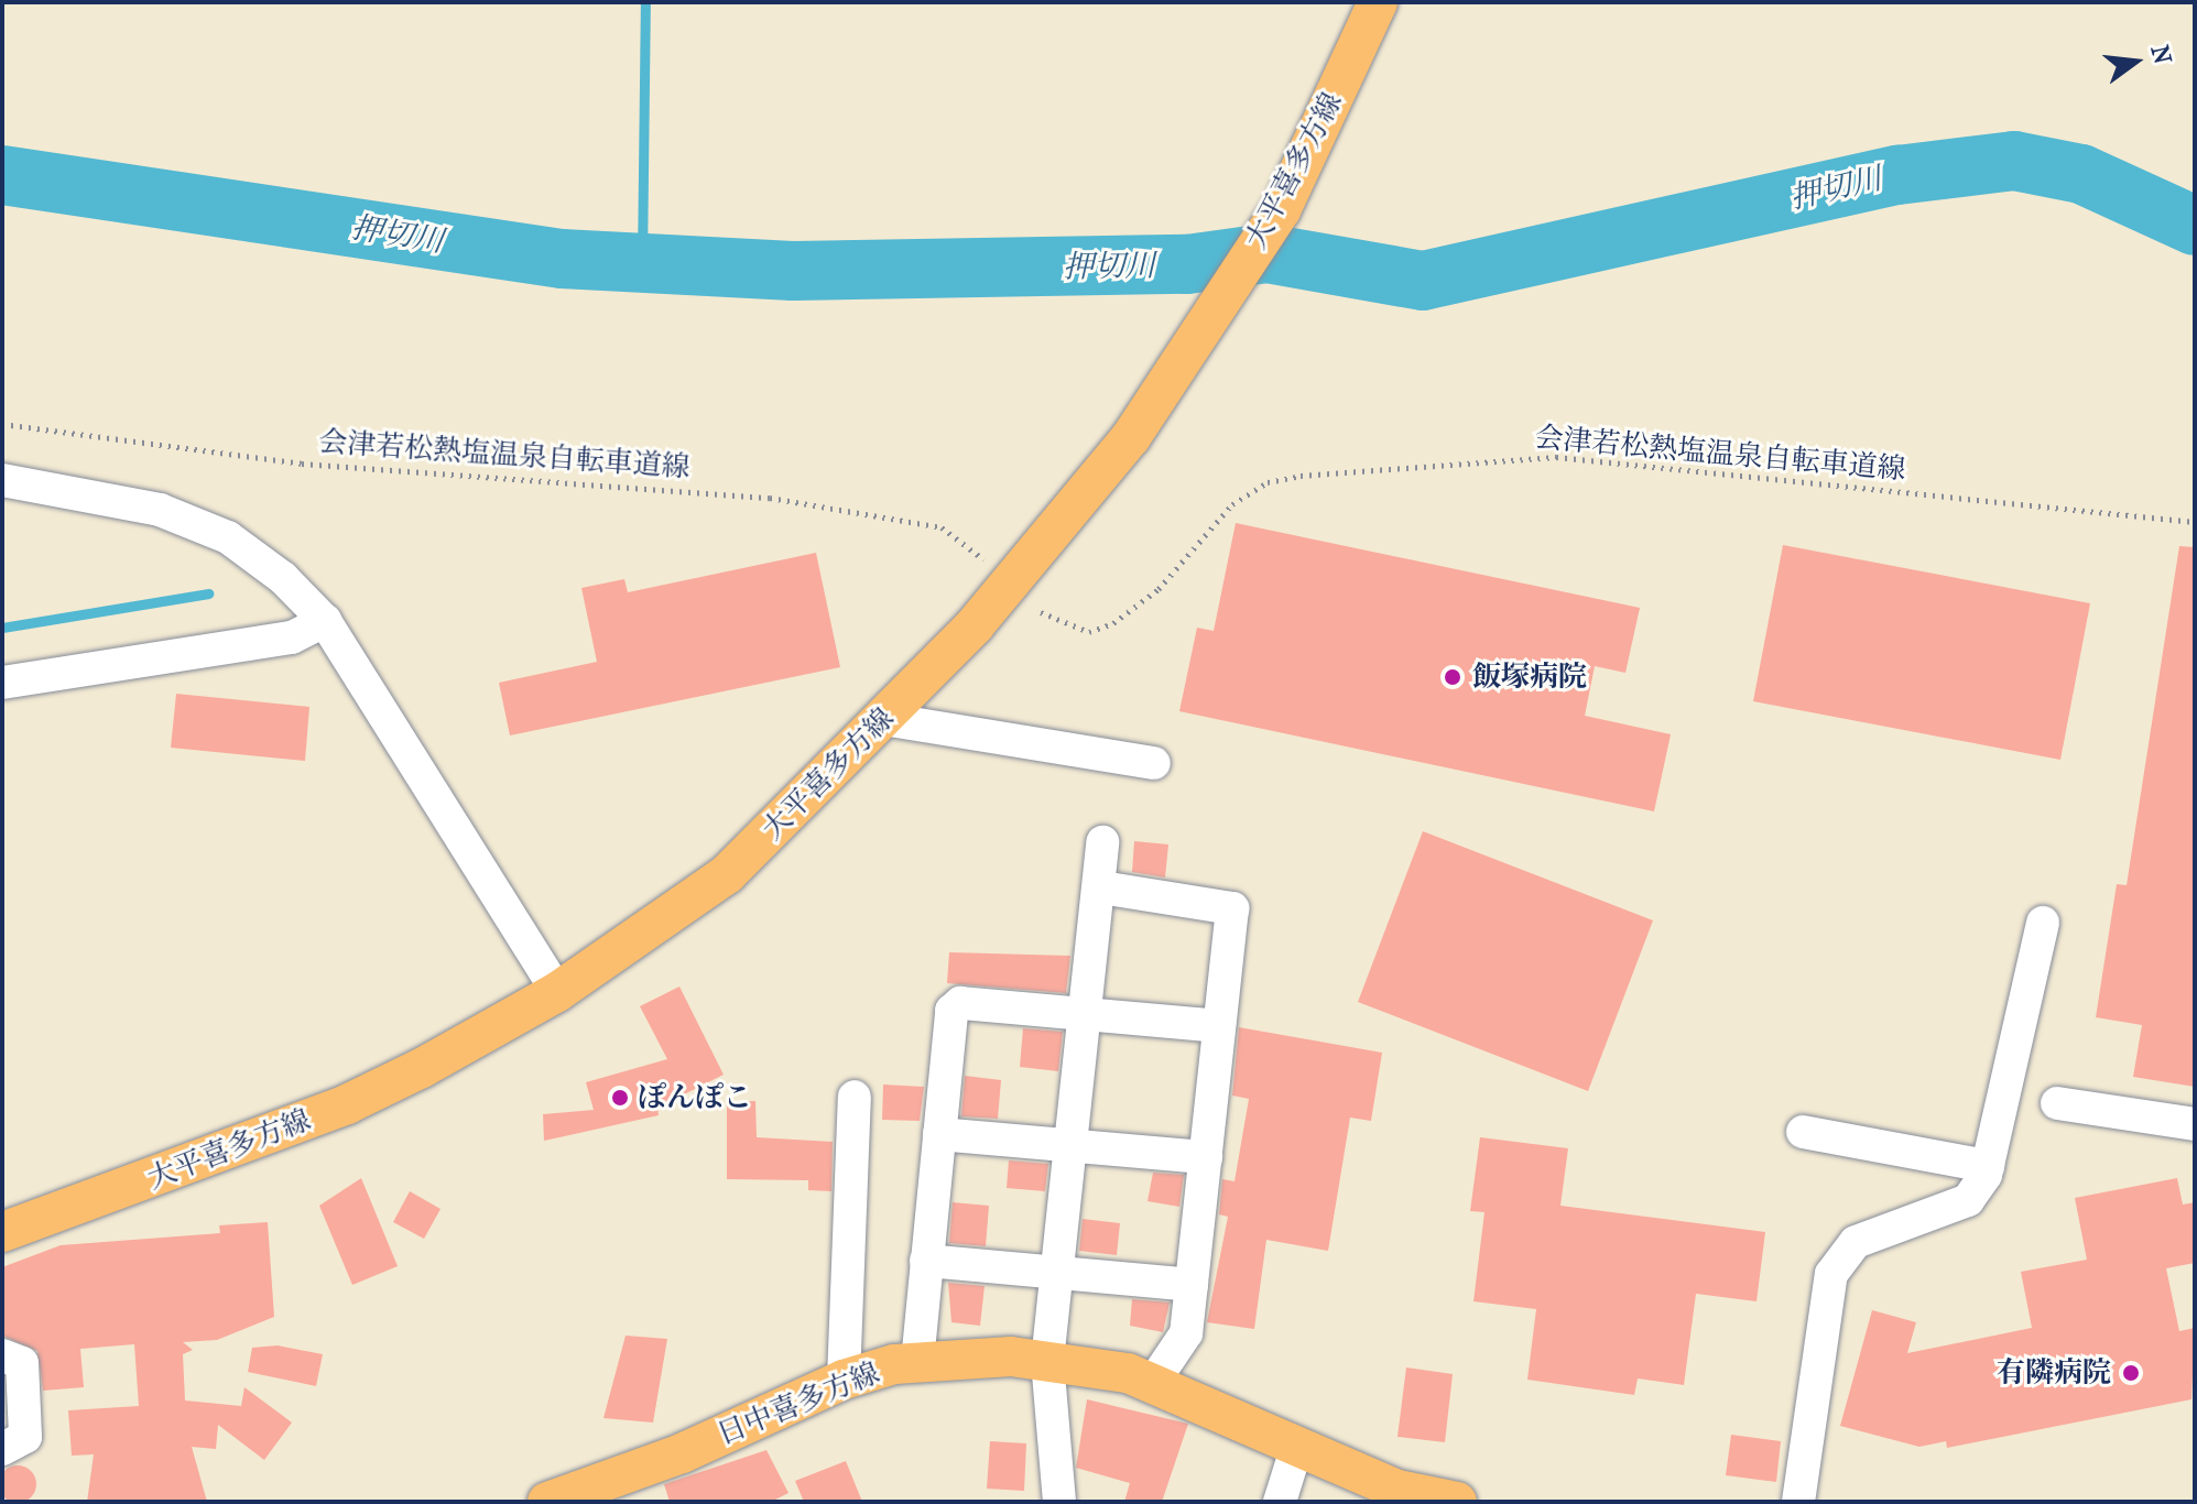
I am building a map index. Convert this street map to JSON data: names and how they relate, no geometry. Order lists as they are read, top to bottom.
{
  "streets": {
    "main road": ["大平喜多方線", "日中喜多方線"],
    "path": ["会津若松熱塩温泉自転車道線"]
  },
  "water": ["押切川"],
  "places": ["飯塚病院", "ぽんぽこ", "有隣病院"],
  "north": "right"
}
